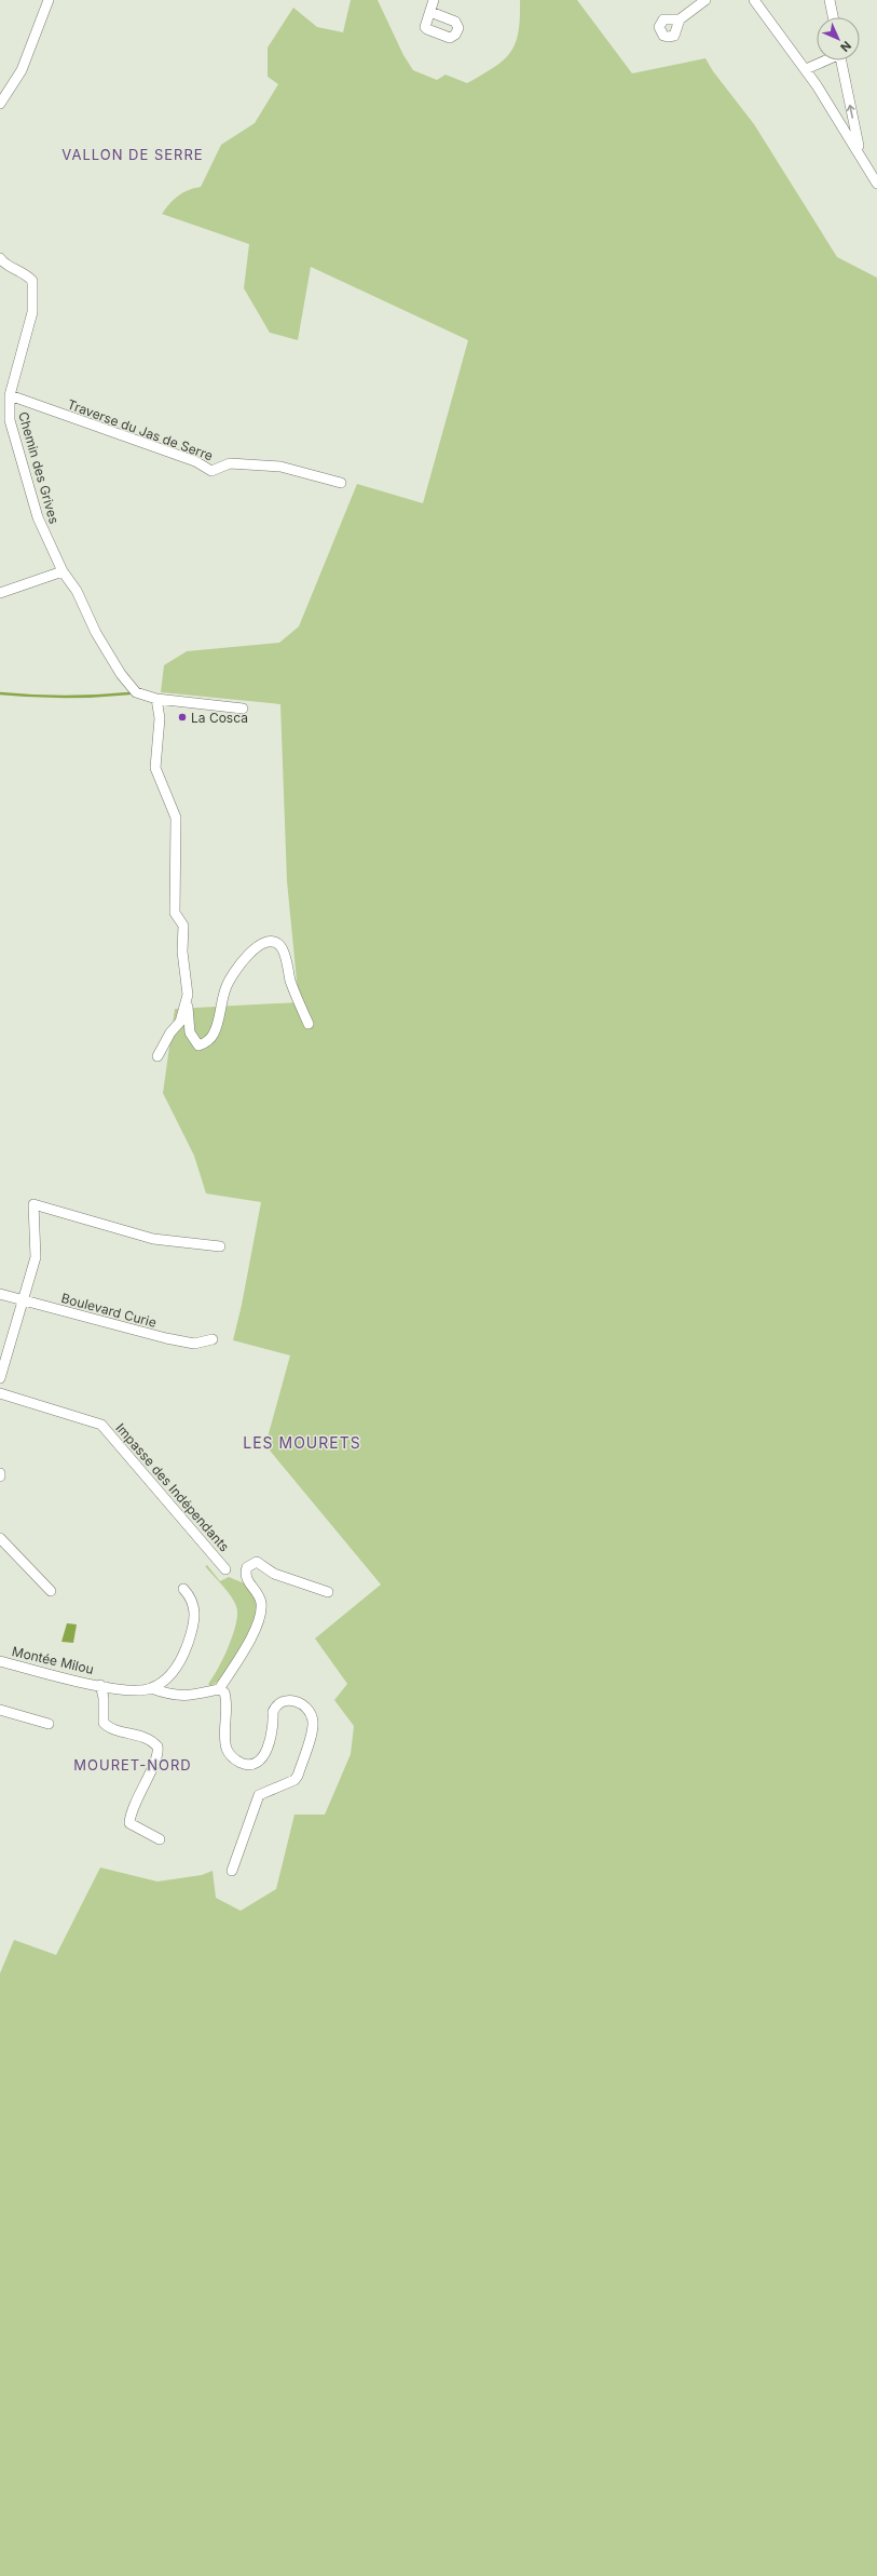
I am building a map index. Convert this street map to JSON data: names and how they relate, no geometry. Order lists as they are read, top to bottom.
{
  "streets": {
    "street": [
      "Traverse du Jas de Serre",
      "Chemin des Grives",
      "Boulevard Curie",
      "Impasse des Indépendants",
      "Montée Milou"
    ]
  },
  "crossings": [
    ["Traverse du Jas de Serre", "Chemin des Grives"]
  ],
  "districts": ["VALLON DE SERRE", "LES MOURETS", "MOURET-NORD"],
  "places": ["La Cosca"],
  "north": "bottom right"
}
